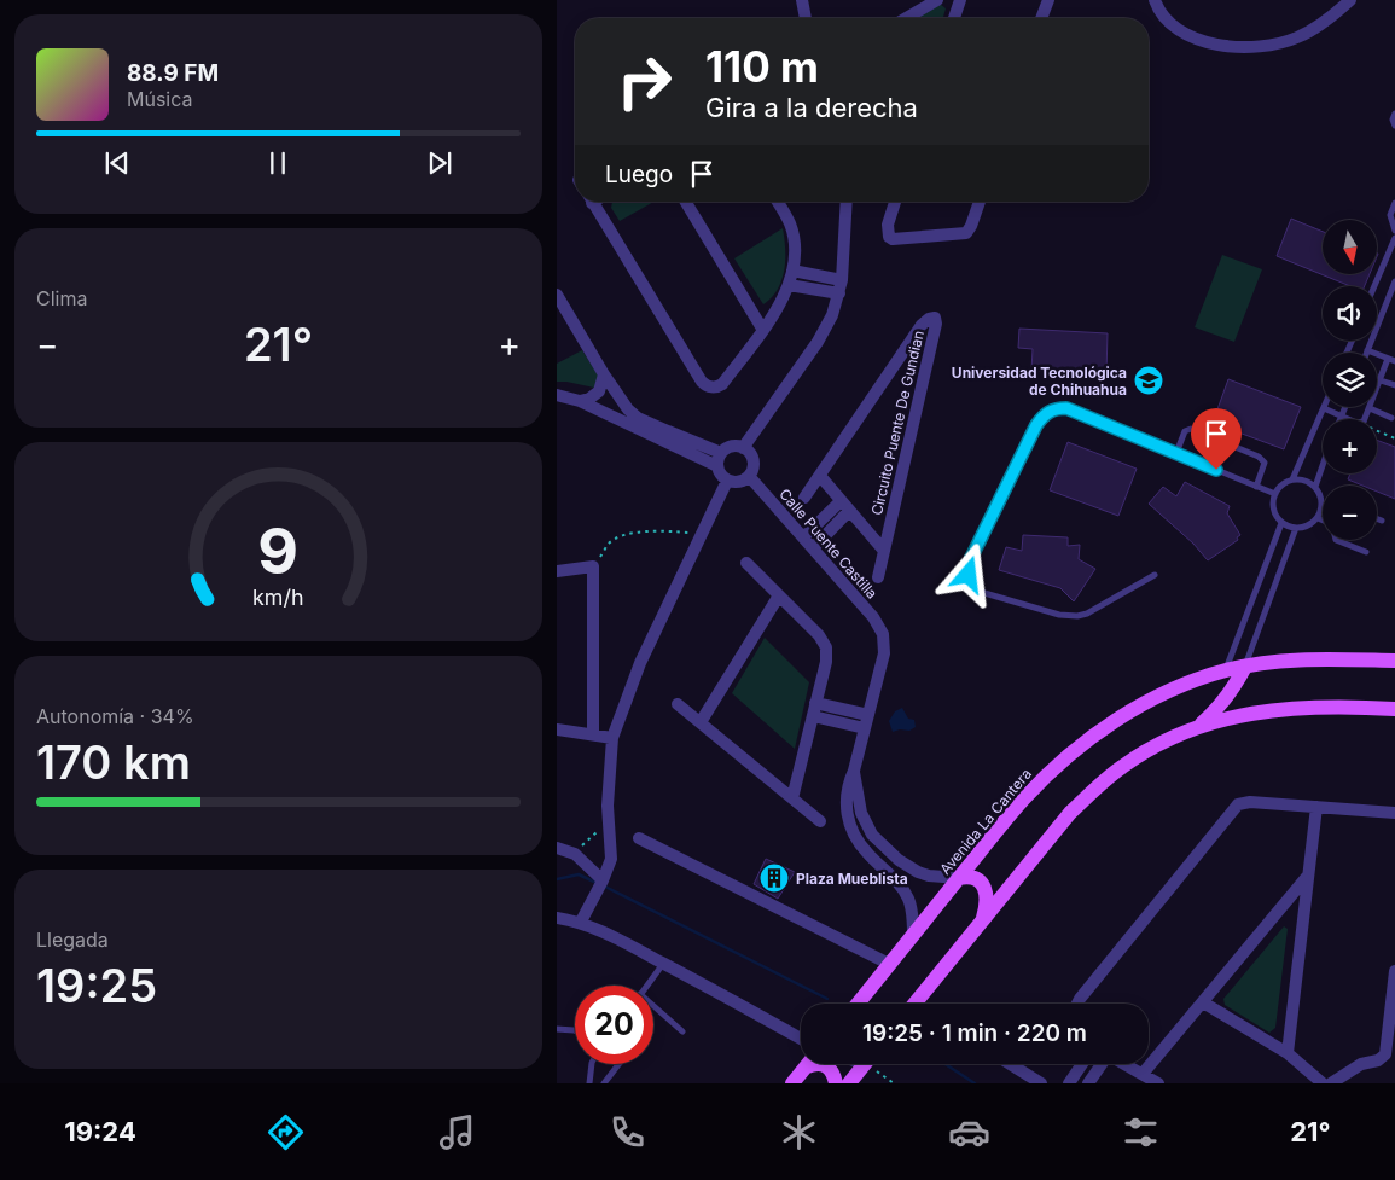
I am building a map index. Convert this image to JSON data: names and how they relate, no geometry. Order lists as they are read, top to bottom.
{
  "streets": {
    "main road": ["Avenida La Cantera"],
    "street": ["Circuito Puente De Gundian", "Calle Puente Castilla"]
  },
  "crossings": [
    ["Circuito Puente De Gundian", "Calle Puente Castilla"]
  ],
  "places": {
    "school or university": ["Universidad Tecnológica de Chihuahua"],
    "building": ["Plaza Mueblista"]
  },
  "north": "bottom",
  "page": {
    "turn": ["110 m", "Gira a la derecha"],
    "song": ["88.9 FM", "Música"],
    "then": "Luego",
    "map_buttons": ["+", "−"],
    "tile": [
      "Clima",
      ["Autonomía · 34%", "170 km"],
      ["Llegada", "19:25"]
    ],
    "heat": ["−", "21°", "+"],
    "limit": "20",
    "trip": "19:25 · 1 min · 220 m",
    "tabs": ["19:24", "21°"],
    "gauge": ["9", "km/h"]
  }
}
